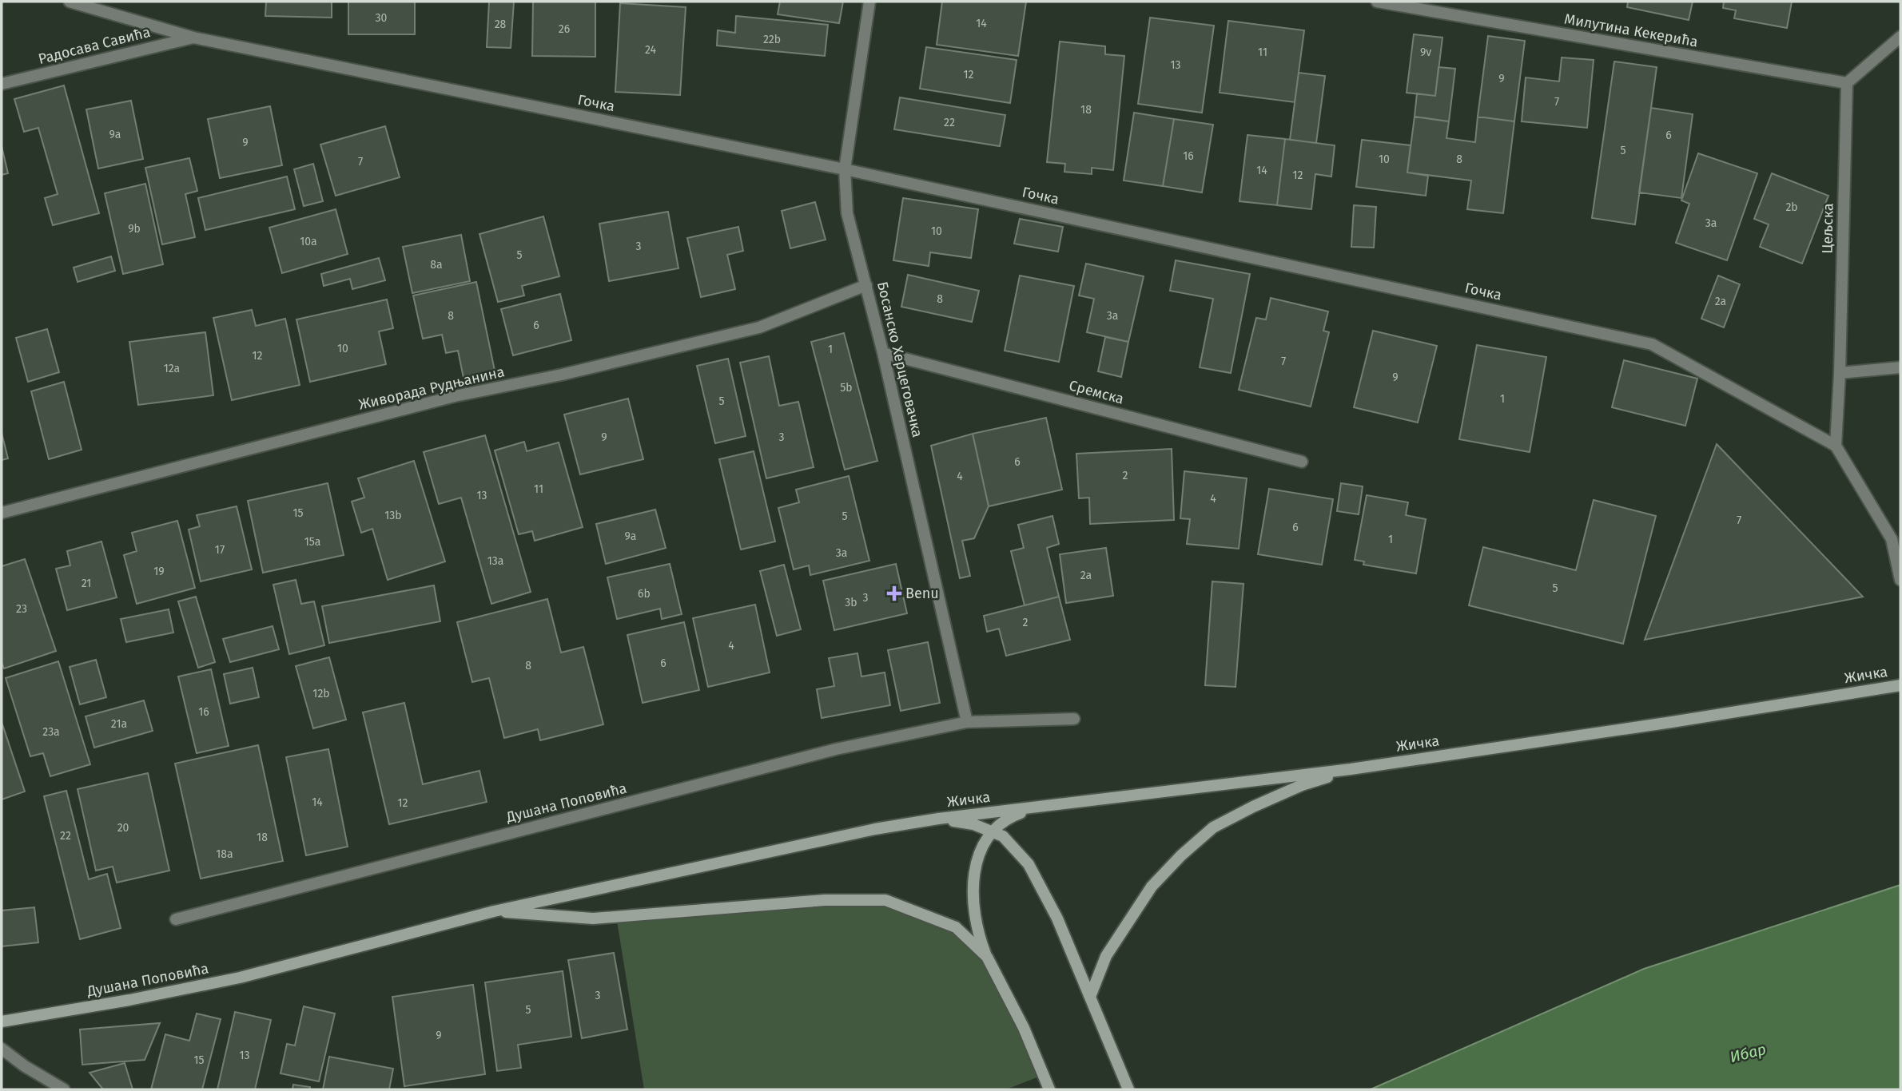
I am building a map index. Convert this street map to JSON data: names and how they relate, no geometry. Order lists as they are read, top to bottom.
{
  "streets": {
    "main road": ["Жичка", "Душана Поповића"],
    "street": [
      "Милутина Кекерића",
      "Радосава Савића",
      "Гочка",
      "Цељска",
      "Босанско Херцеговачка",
      "Живорада Рудњанина",
      "Сремска"
    ]
  },
  "crossings": [
    ["Милутина Кекерића", "Цељска"],
    ["Радосава Савића", "Гочка"],
    ["Гочка", "Цељска"],
    ["Гочка", "Босанско Херцеговачка"],
    ["Босанско Херцеговачка", "Живорада Рудњанина"],
    ["Босанско Херцеговачка", "Сремска"],
    ["Босанско Херцеговачка", "Душана Поповића"],
    ["Жичка", "Душана Поповића"]
  ],
  "water": ["Ибар"],
  "places": {
    "health": ["Benu"]
  },
  "house_numbers": [
    "30",
    "14",
    "28",
    "26",
    "22b",
    "24",
    "11",
    "9v",
    "13",
    "12",
    "9",
    "7",
    "18",
    "22",
    "9a",
    "6",
    "9",
    "5",
    "16",
    "10",
    "8",
    "7",
    "14",
    "12",
    "2b",
    "3a",
    "9b",
    "10",
    "10a",
    "3",
    "5",
    "8a",
    "8",
    "2a",
    "8",
    "3a",
    "6",
    "10",
    "1",
    "12",
    "7",
    "12a",
    "9",
    "5b",
    "1",
    "5",
    "9",
    "3",
    "6",
    "2",
    "4",
    "11",
    "13",
    "4",
    "15",
    "13b",
    "5",
    "7",
    "6",
    "9a",
    "1",
    "15a",
    "17",
    "3a",
    "13a",
    "19",
    "2a",
    "21",
    "5",
    "6b",
    "3",
    "3b",
    "23",
    "2",
    "4",
    "6",
    "8",
    "12b",
    "16",
    "21a",
    "23a",
    "14",
    "12",
    "20",
    "22",
    "18",
    "18a",
    "3",
    "5",
    "9",
    "13",
    "15"
  ]
}
